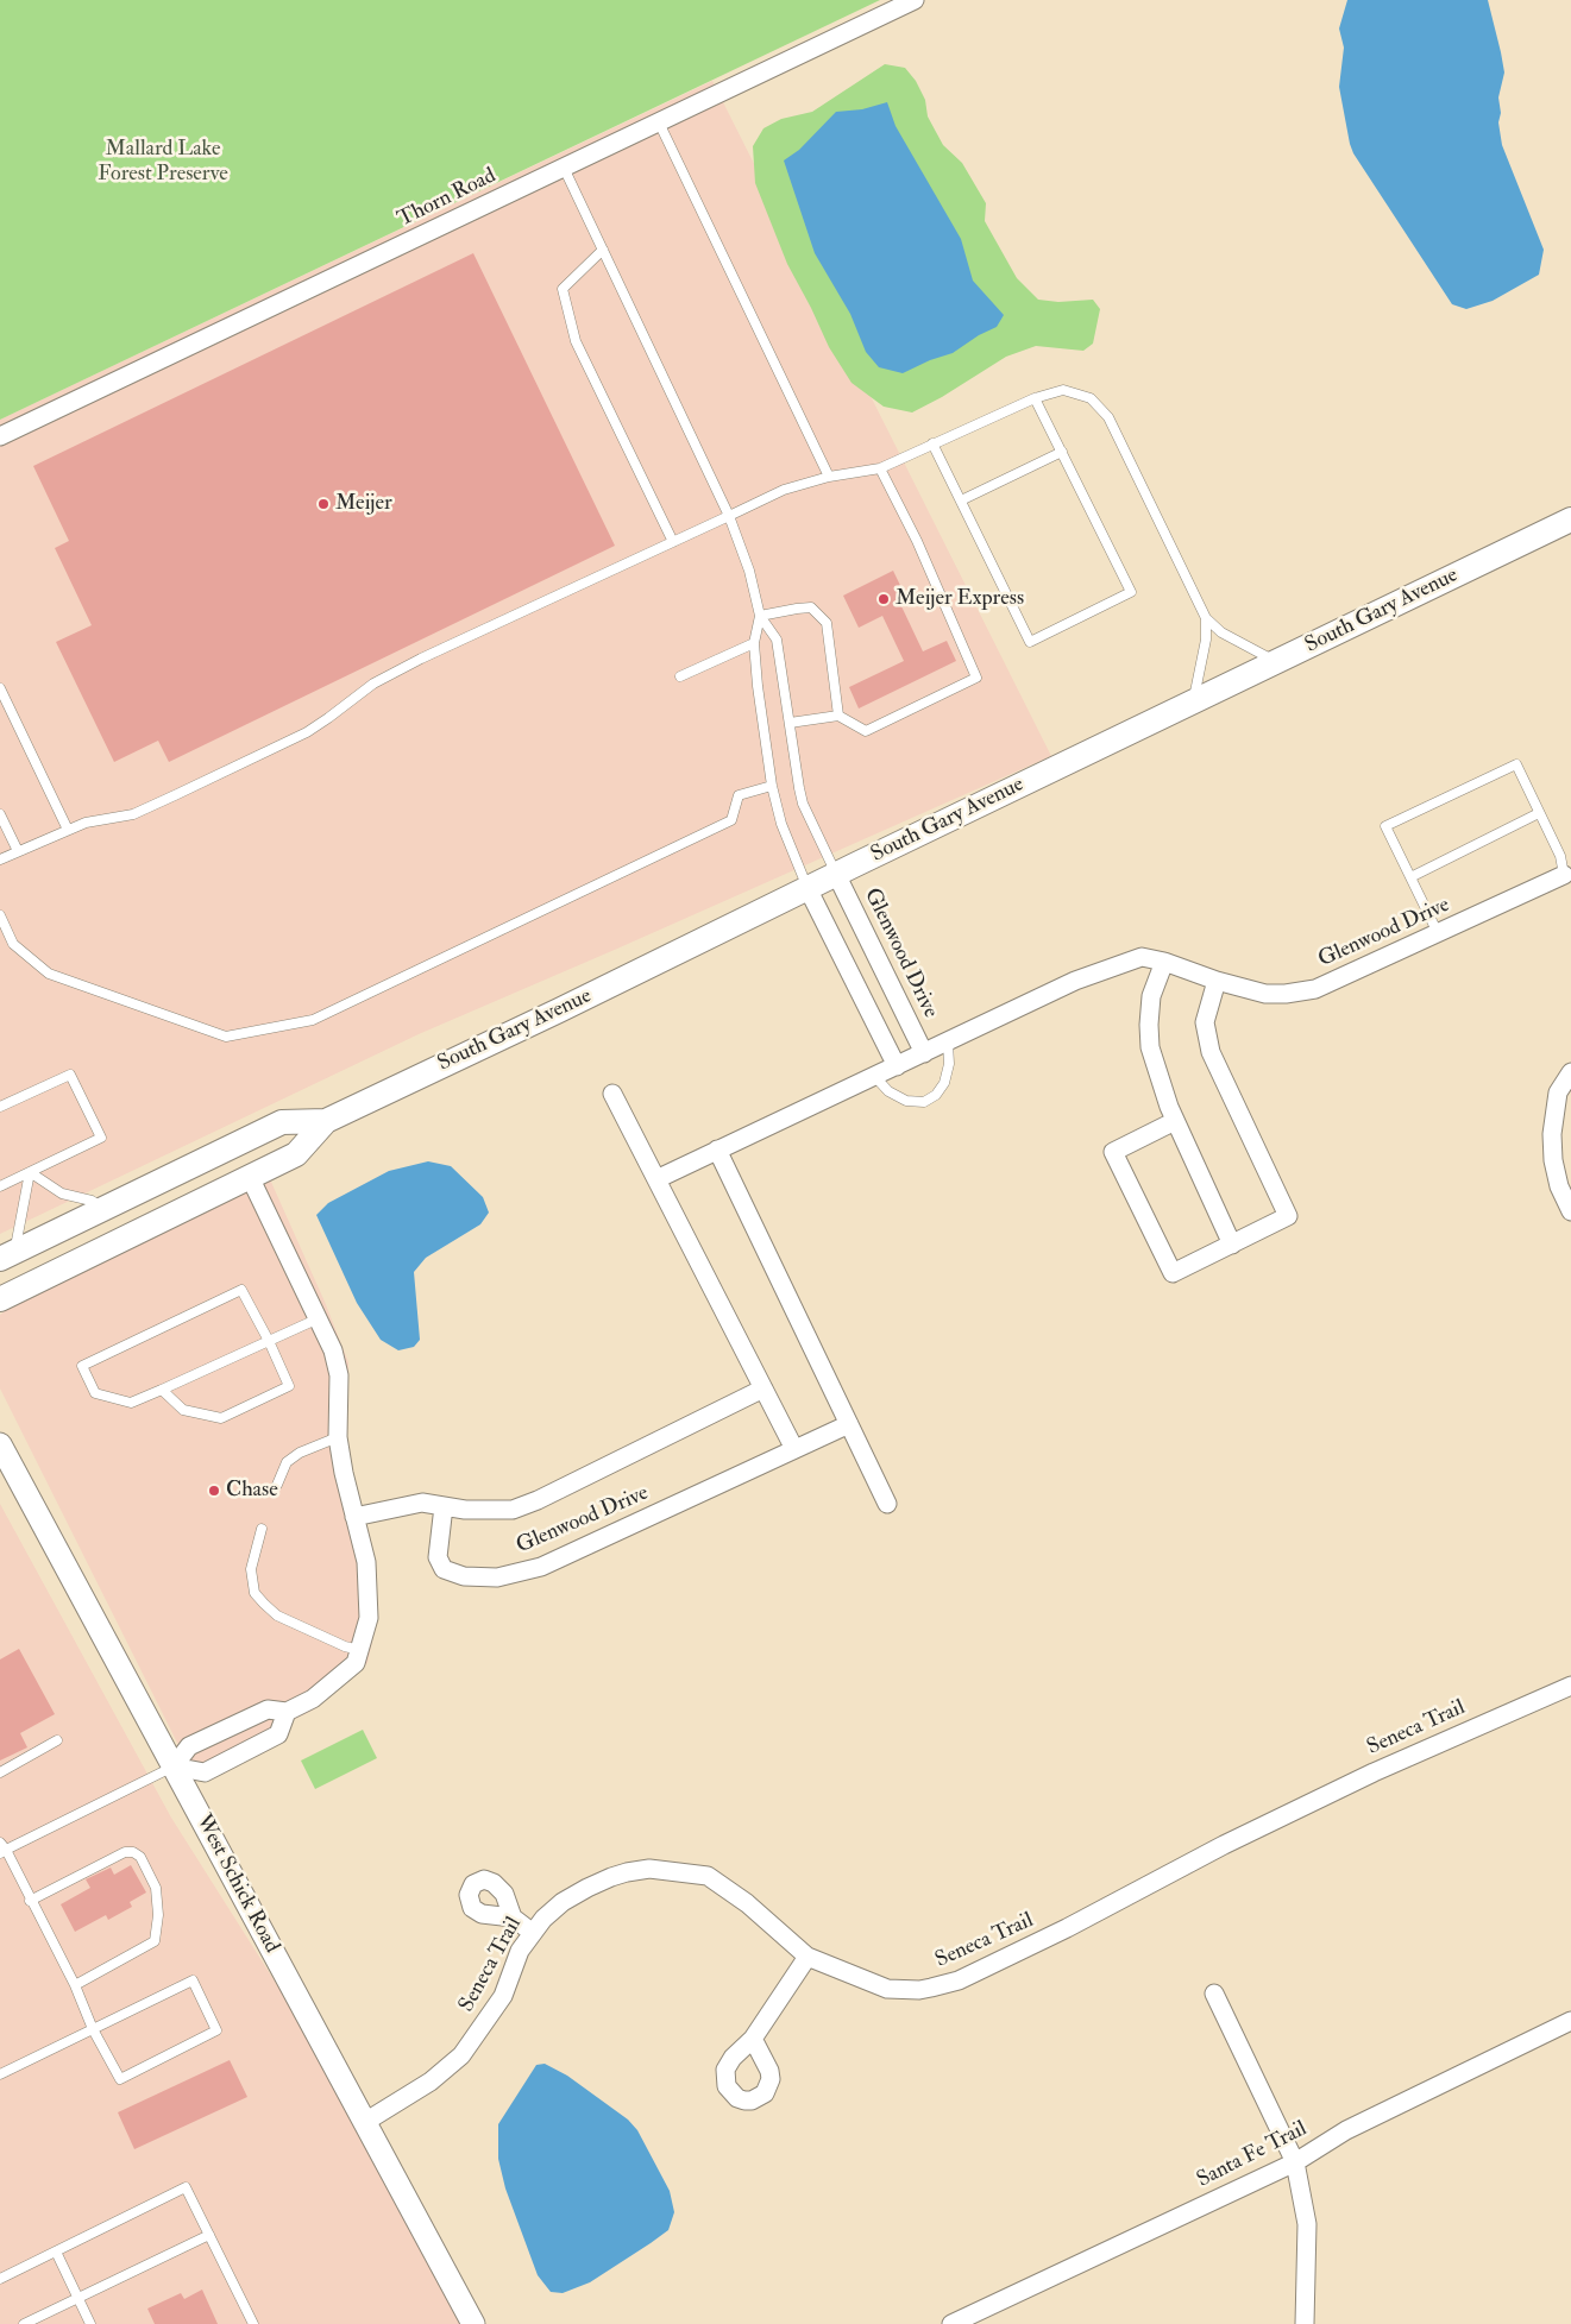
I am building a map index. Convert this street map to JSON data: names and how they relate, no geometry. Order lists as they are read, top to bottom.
{
  "streets": {
    "main road": ["South Gary Avenue"],
    "street": [
      "Thorn Road",
      "Glenwood Drive",
      "Seneca Trail",
      "West Schick Road",
      "Santa Fe Trail"
    ]
  },
  "crossings": [
    ["South Gary Avenue", "Glenwood Drive"],
    ["Seneca Trail", "West Schick Road"]
  ],
  "parks": ["Mallard Lake Forest Preserve"],
  "places": ["Meijer", "Meijer Express", "Chase"]
}
